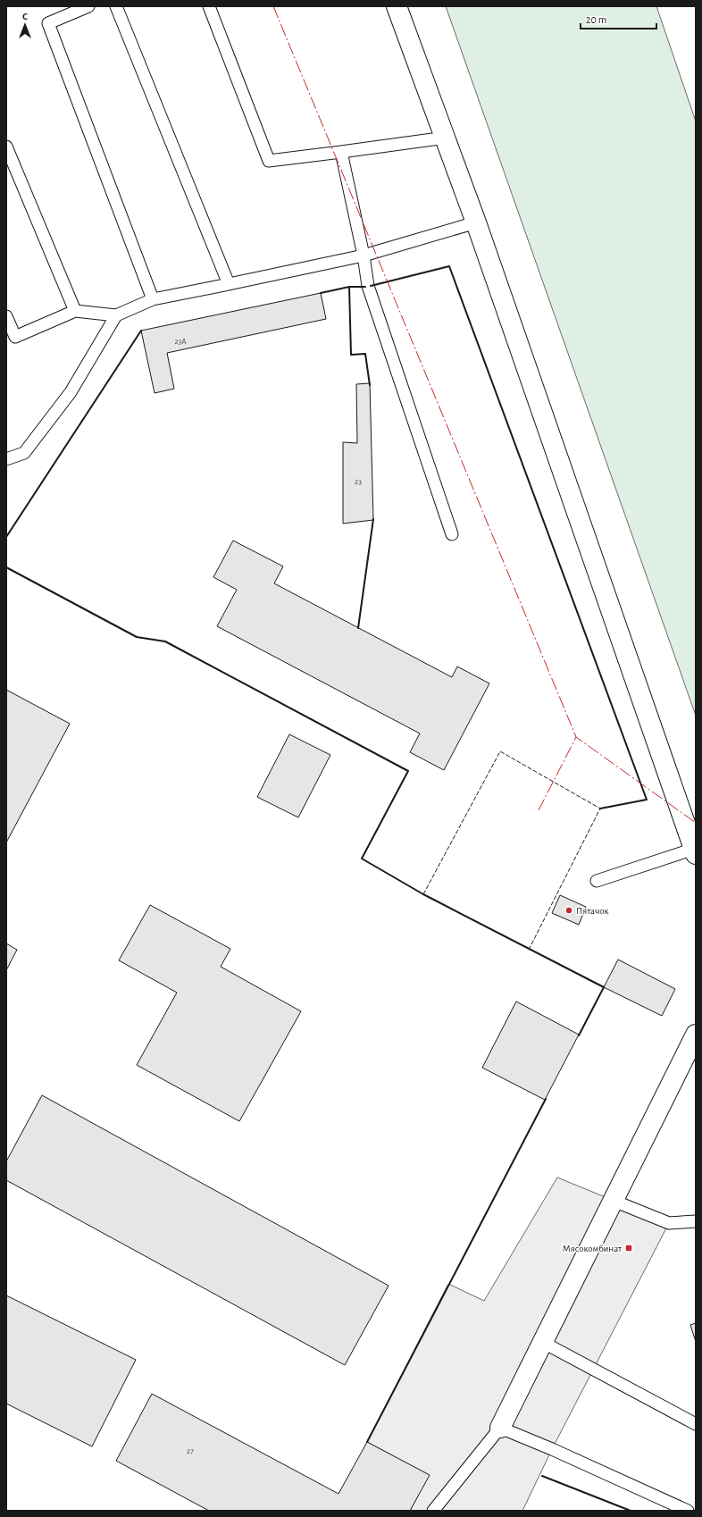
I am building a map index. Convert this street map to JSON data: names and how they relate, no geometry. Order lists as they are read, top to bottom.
{
  "places": {
    "other": ["Пятачок"],
    "transit": ["Мясокомбинат"]
  },
  "house_numbers": ["23А", "23", "27"],
  "scale_bar": "20 m",
  "north": "top"
}
